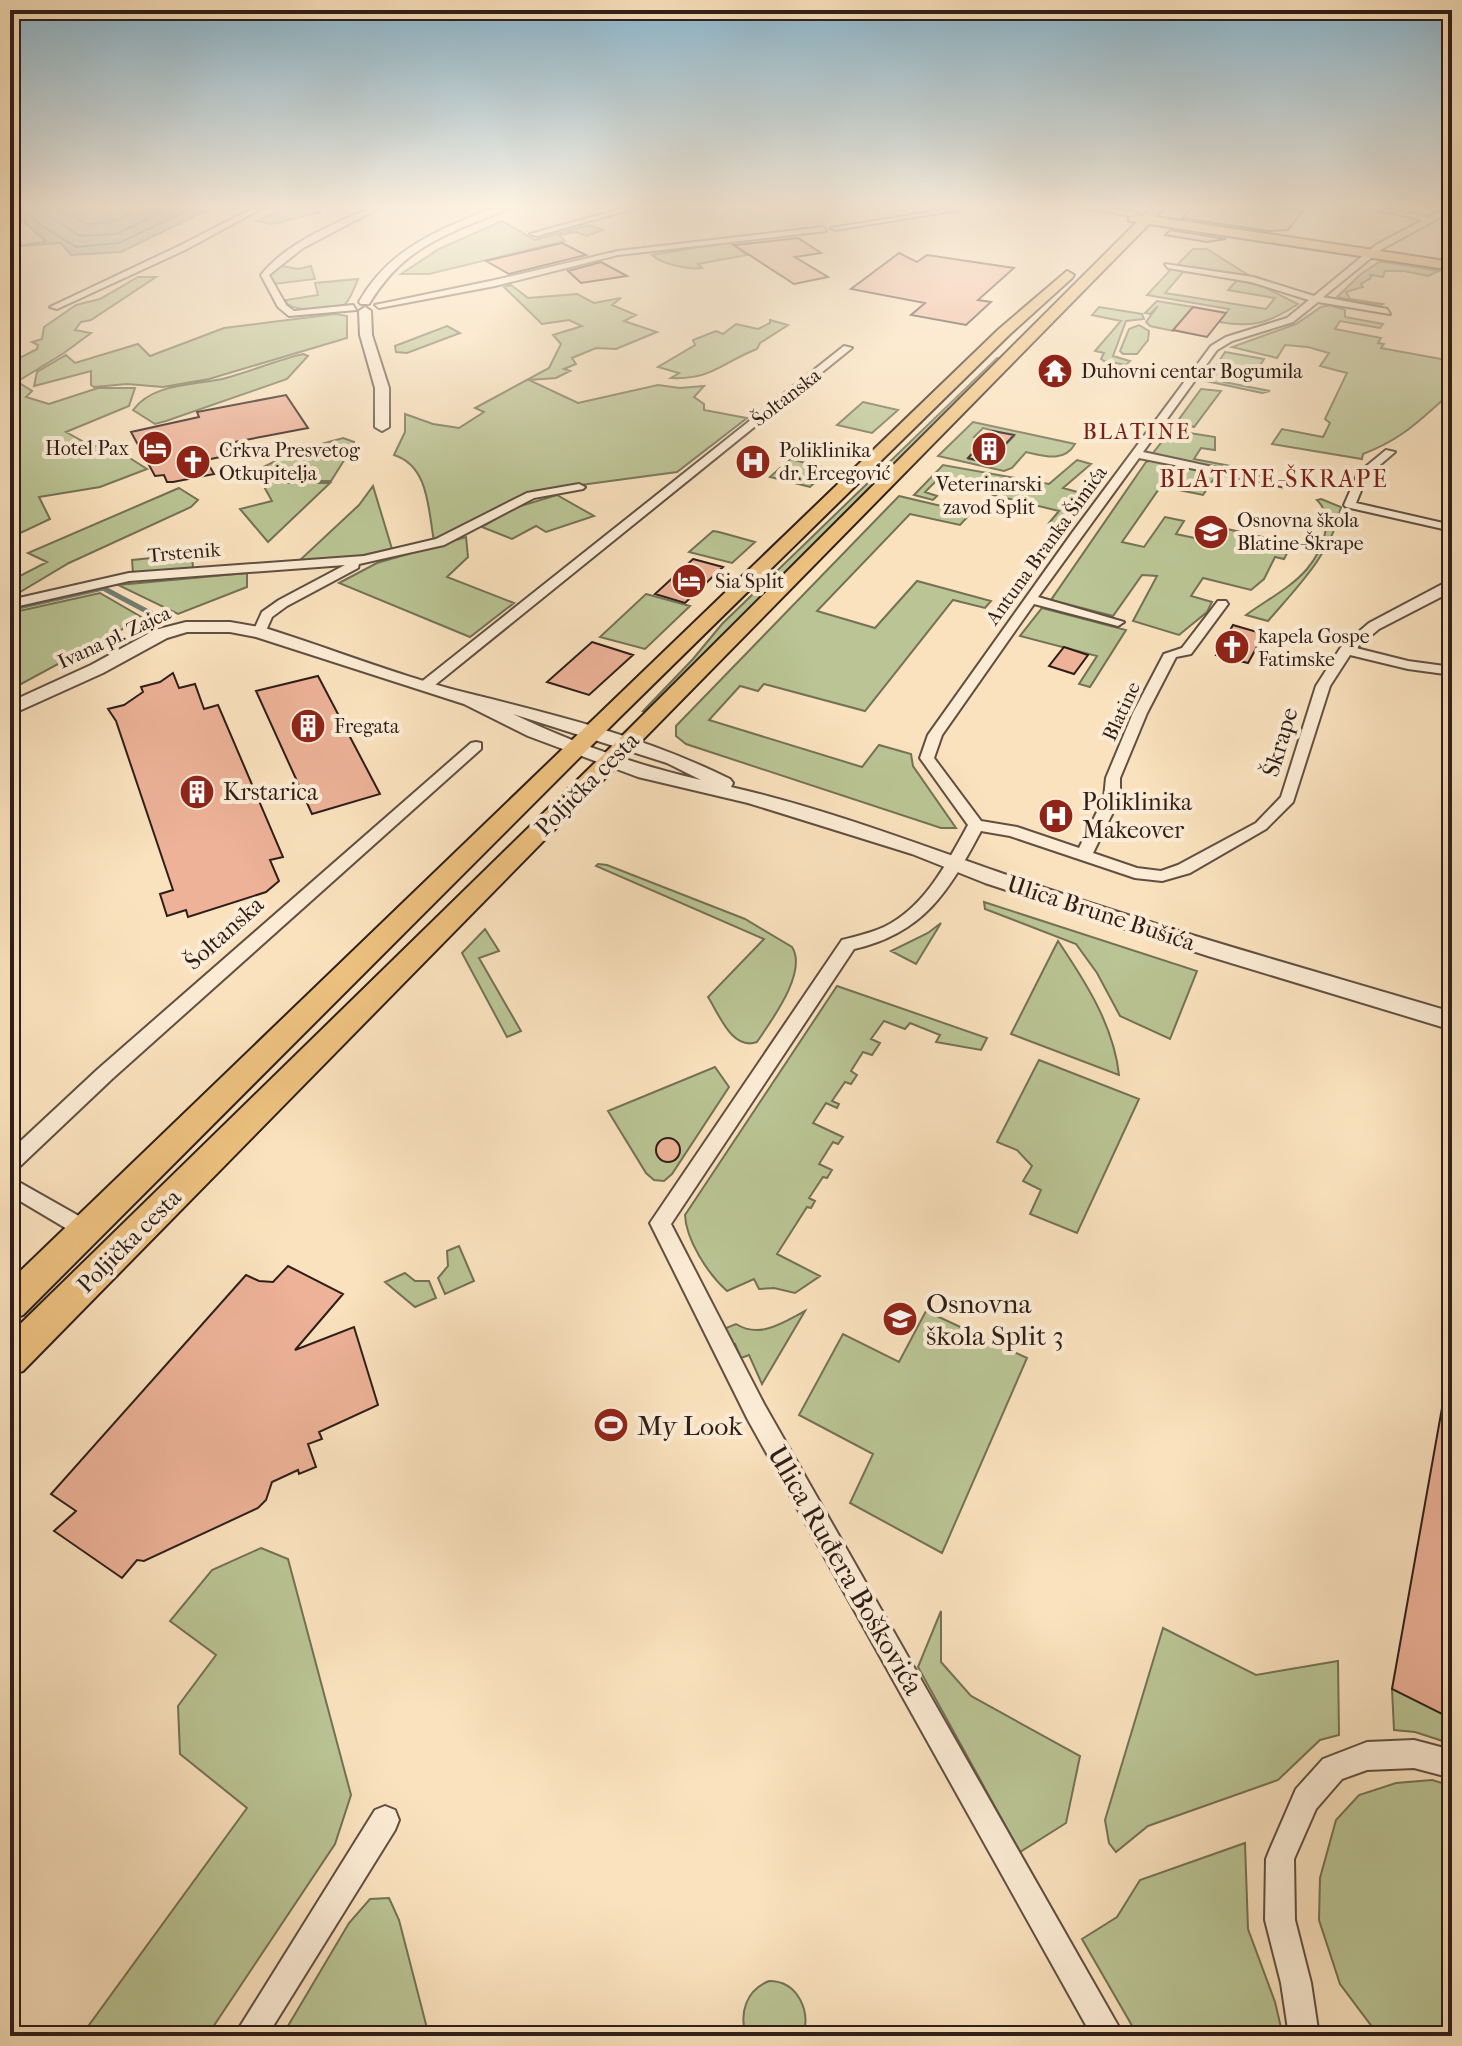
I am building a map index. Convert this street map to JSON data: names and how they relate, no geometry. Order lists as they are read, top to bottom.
{
  "streets": {
    "main road": ["Poljička cesta"],
    "street": [
      "Šoltanska",
      "Antuna Branka Šimića",
      "Trstenik",
      "Ivana pl. Zajca",
      "Blatine",
      "Škrape",
      "Ulica Brune Bušića",
      "Ulica Ruđera Boškovića"
    ]
  },
  "crossings": [
    ["Šoltanska", "Ulica Brune Bušića"],
    ["Trstenik", "Ivana pl. Zajca"],
    ["Ivana pl. Zajca", "Ulica Brune Bušića"],
    ["Blatine", "Škrape"],
    ["Poljička cesta", "Ulica Brune Bušića"],
    ["Ulica Brune Bušića", "Ulica Ruđera Boškovića"]
  ],
  "districts": ["BLATINE", "BLATINE-ŠKRAPE"],
  "places": {
    "temple": ["Duhovni centar Bogumila"],
    "hotel": ["Hotel Pax", "Sia Split"],
    "building": ["Veterinarski zavod Split", "Fregata", "Krstarica"],
    "church": ["Crkva Presvetog Otkupitelja", "kapela Gospe Fatimske"],
    "hospital": ["Poliklinika dr. Ercegović", "Poliklinika Makeover"],
    "school or university": ["Osnovna škola Blatine-Škrape", "Osnovna škola Split 3"],
    "sports": ["My Look"]
  }
}
